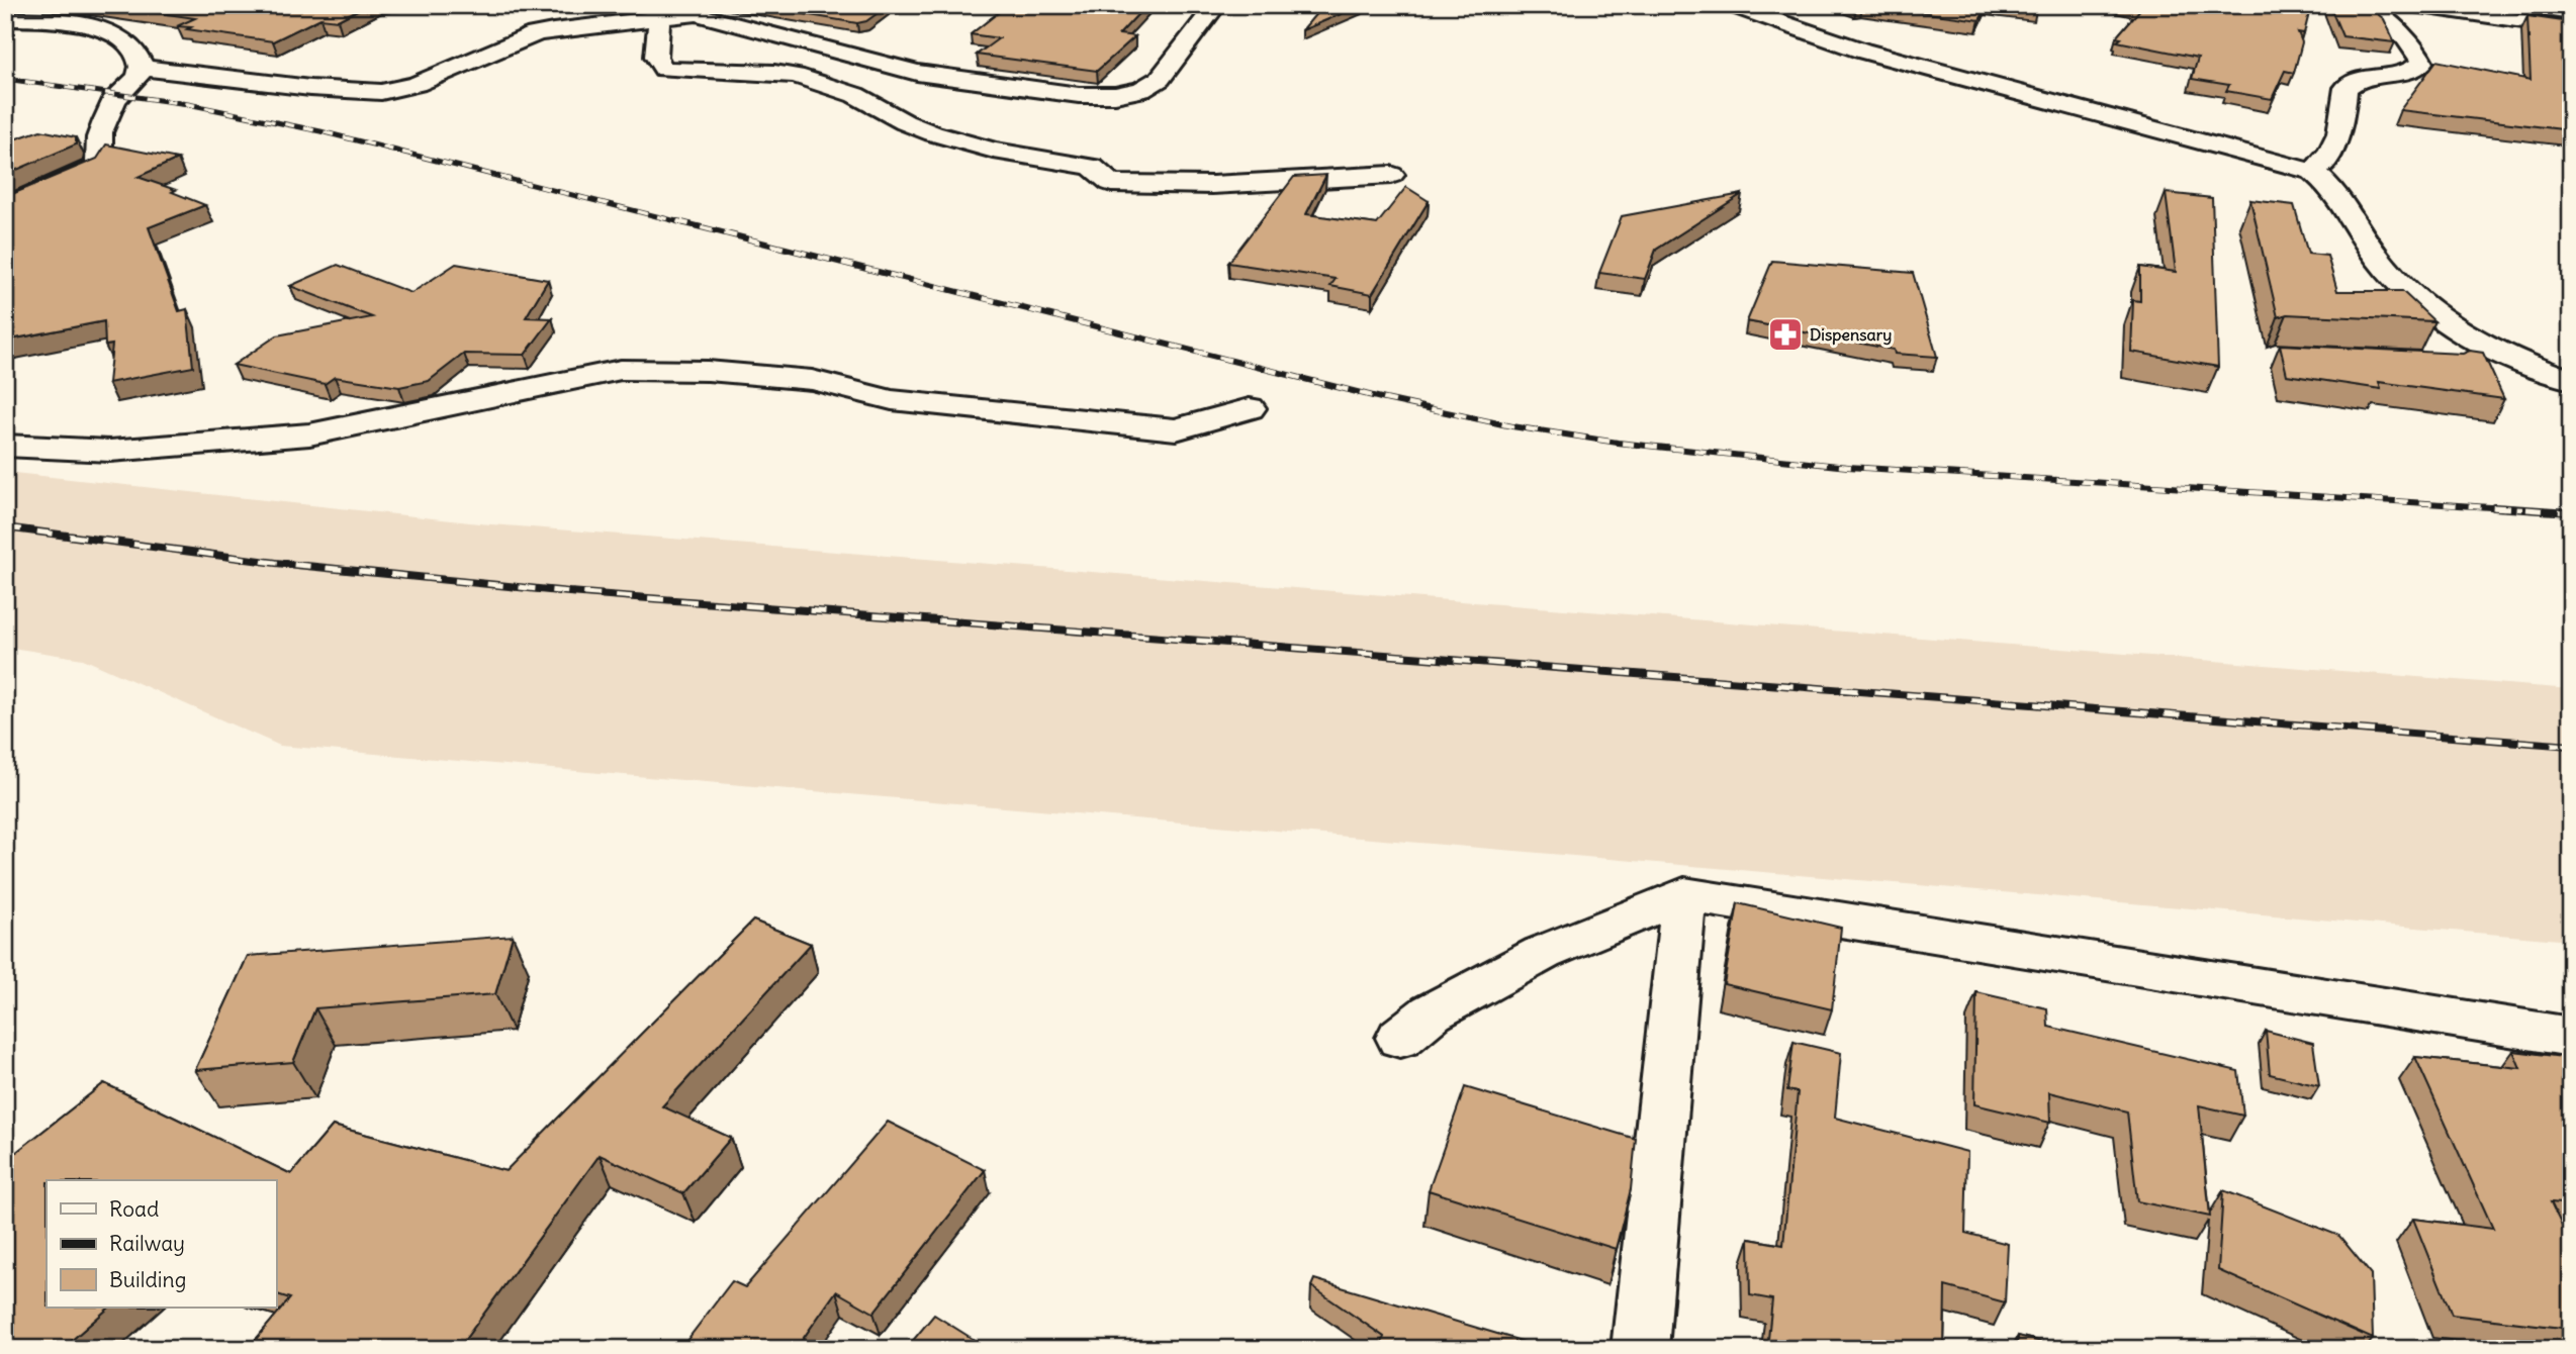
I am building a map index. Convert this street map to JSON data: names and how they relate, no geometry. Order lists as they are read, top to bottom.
{
  "places": {
    "pharmacy": ["Dispensary"]
  },
  "legend": ["Road", "Railway", "Building"]
}
